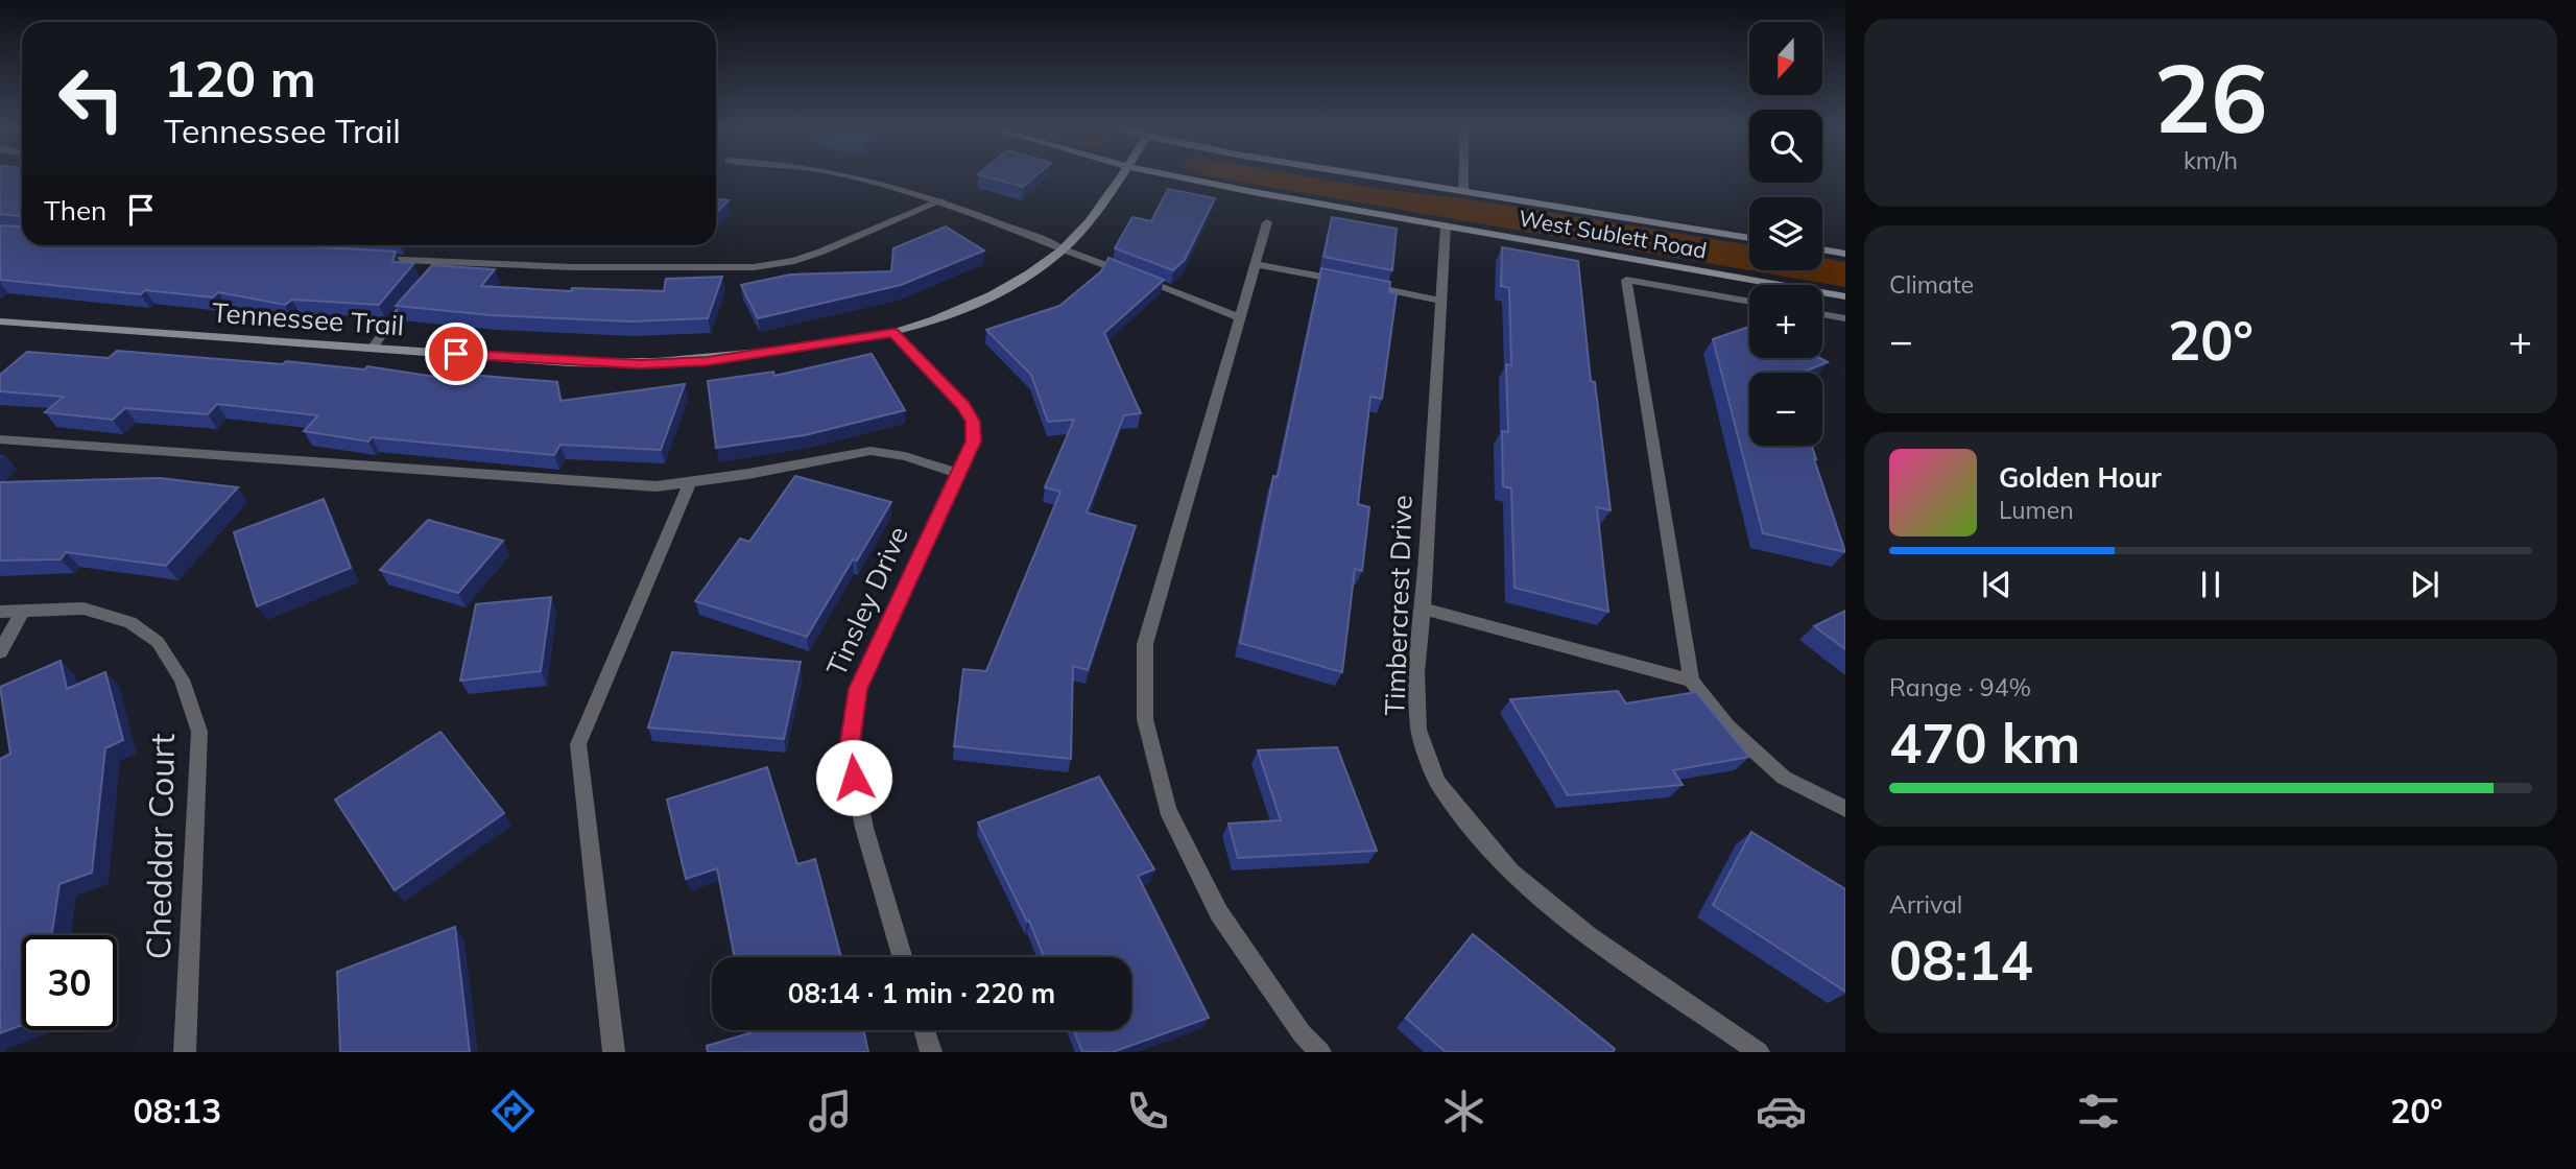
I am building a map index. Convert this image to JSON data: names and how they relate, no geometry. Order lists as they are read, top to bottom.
{
  "streets": {
    "main road": ["West Sublett Road", "Tennessee Trail"],
    "street": ["Tinsley Drive", "Timbercrest Drive", "Cheddar Court"]
  },
  "crossings": [
    ["West Sublett Road", "Timbercrest Drive"],
    ["Tennessee Trail", "Tinsley Drive"]
  ],
  "north": "bottom",
  "page": {
    "tile": [
      ["26", "km/h"],
      "Climate",
      ["Range · 94%", "470 km"],
      ["Arrival", "08:14"]
    ],
    "map_buttons": ["+", "−"],
    "turn": ["120 m", "Tennessee Trail"],
    "then": "Then",
    "heat": ["−", "20°", "+"],
    "song": ["Golden Hour", "Lumen"],
    "limit": "30",
    "trip": "08:14 · 1 min · 220 m",
    "tabs": ["08:13", "20°"]
  }
}
